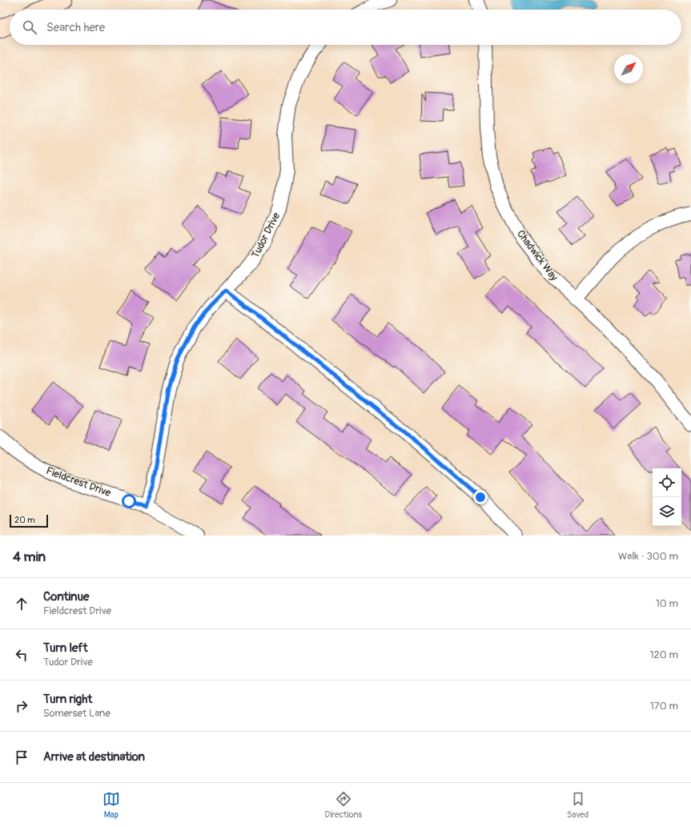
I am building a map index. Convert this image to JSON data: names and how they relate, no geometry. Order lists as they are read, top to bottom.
{
  "streets": {
    "street": ["Tudor Drive", "Chadwick Way", "Fieldcrest Drive"]
  },
  "crossings": [
    ["Tudor Drive", "Fieldcrest Drive"]
  ],
  "scale_bar": "20 m",
  "north": "top right",
  "page": {
    "search": "Search here",
    "scale": "20 m",
    "heading": ["4 min", "Walk · 300 m"],
    "list": [
      ["Continue", "Fieldcrest Drive", "10 m"],
      ["Turn left", "Tudor Drive", "120 m"],
      ["Turn right", "Somerset Lane", "170 m"],
      "Arrive at destination"
    ],
    "nav": ["Map", "Directions", "Saved"]
  }
}
